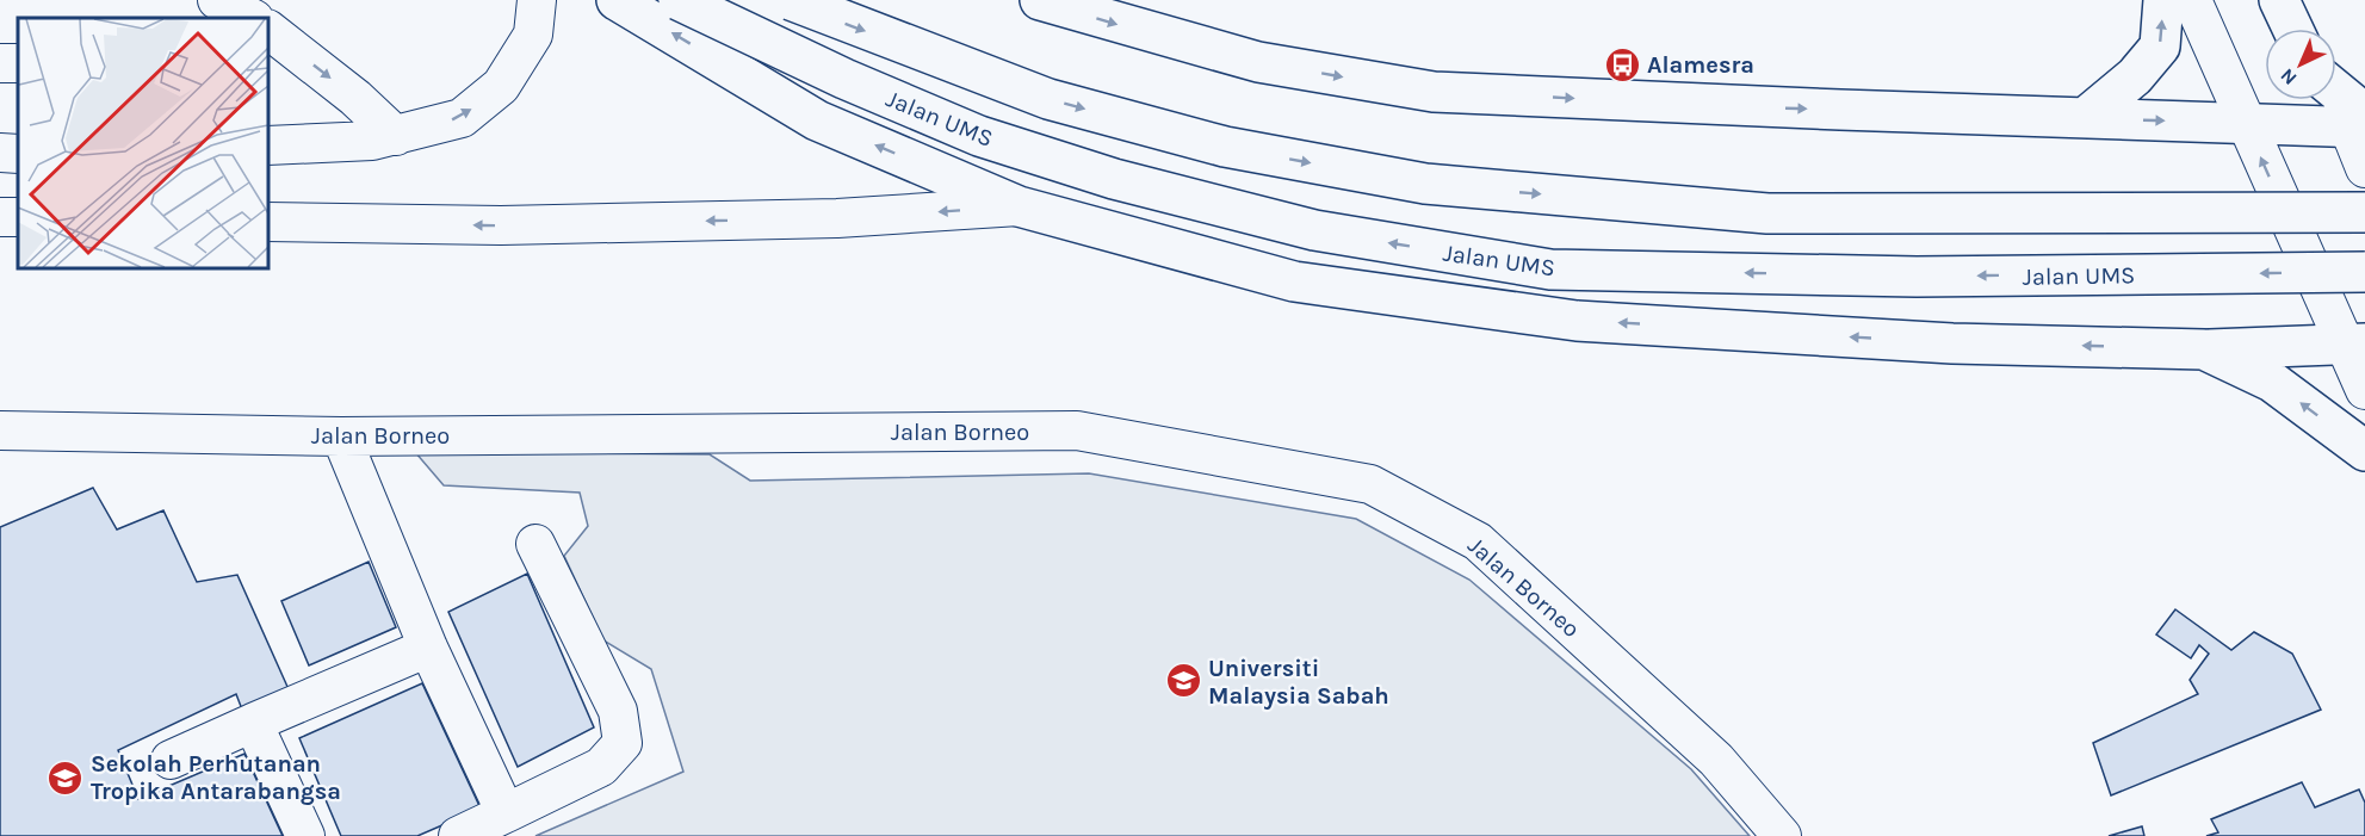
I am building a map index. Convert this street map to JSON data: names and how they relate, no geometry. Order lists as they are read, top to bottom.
{
  "streets": {
    "highway": ["Jalan UMS"],
    "street": ["Jalan Borneo"]
  },
  "places": {
    "bus stop": ["Alamesra"],
    "school or university": ["Universiti Malaysia Sabah", "Sekolah Perhutanan Tropika Antarabangsa"]
  },
  "north": "bottom left"
}
